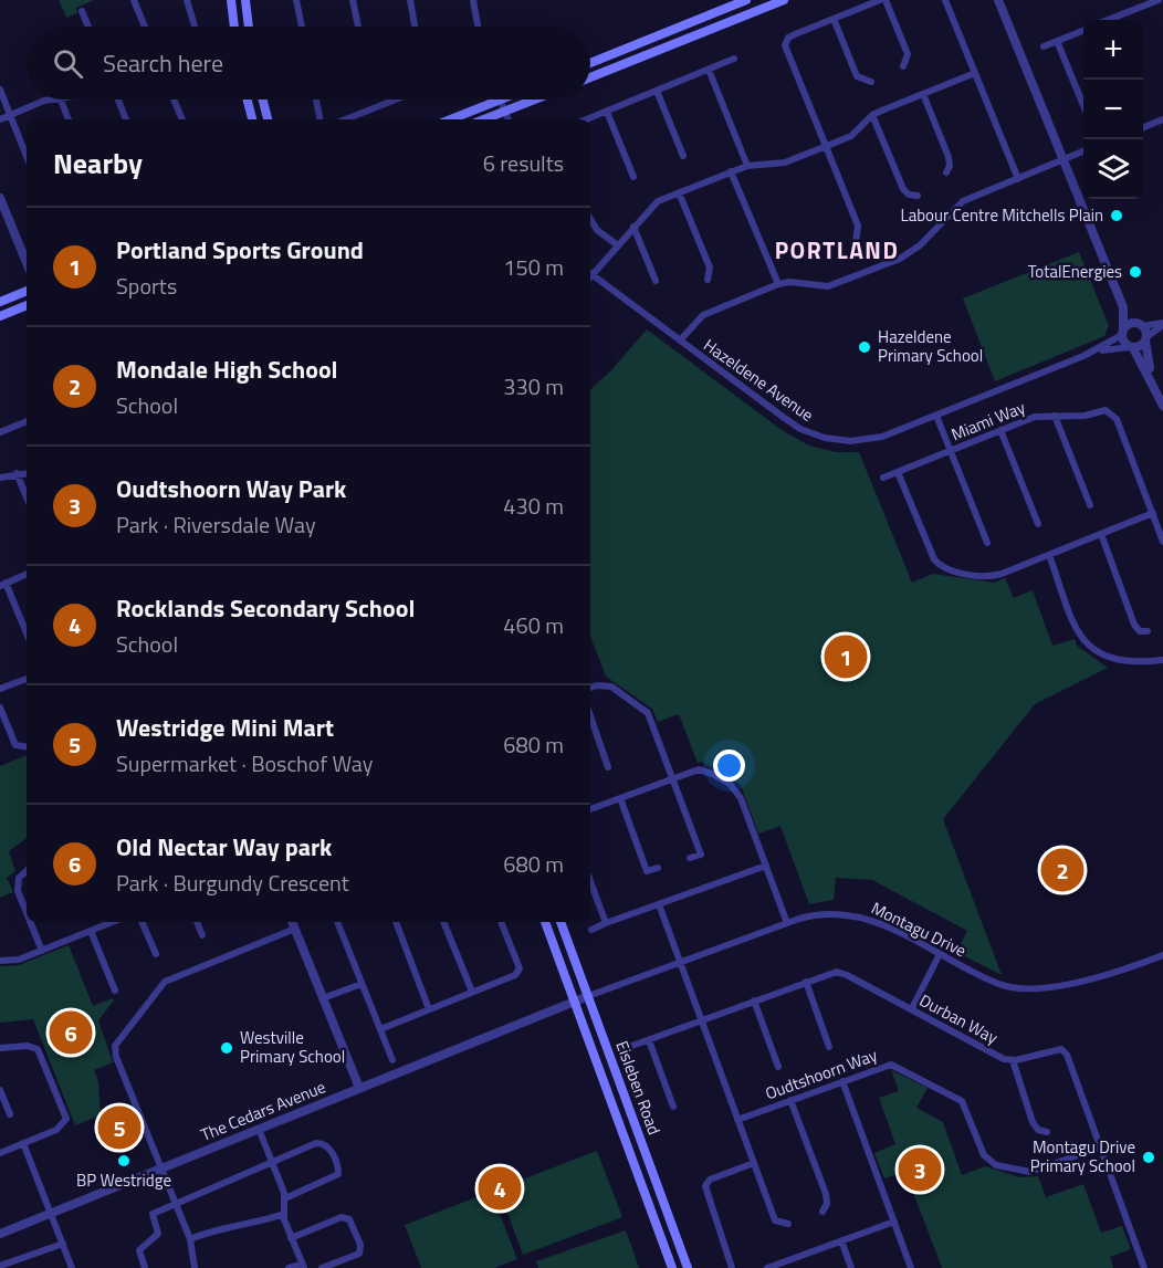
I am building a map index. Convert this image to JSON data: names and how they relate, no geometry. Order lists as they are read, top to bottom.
{
  "streets": {
    "main road": ["Eisleben Road"],
    "street": [
      "Hazeldene Avenue",
      "Miami Way",
      "Montagu Drive",
      "Durban Way",
      "Oudtshoorn Way",
      "The Cedars Avenue"
    ]
  },
  "crossings": [
    ["Montagu Drive", "Eisleben Road"],
    ["Montagu Drive", "The Cedars Avenue"],
    ["Durban Way", "Oudtshoorn Way"],
    ["Eisleben Road", "The Cedars Avenue"]
  ],
  "districts": ["PORTLAND"],
  "places": [
    "Labour Centre Mitchells Plain",
    "TotalEnergies",
    "Hazeldene Primary School",
    "Westville Primary School",
    "Montagu Drive Primary School",
    "BP Westridge"
  ],
  "page": {
    "map_buttons": ["+", "−"],
    "search": "Search here",
    "heading": ["Nearby", "6 results"],
    "list": [
      {
        "mark": "1",
        "name": "Portland Sports Ground",
        "note": "Sports",
        "value": "150 m"
      },
      {
        "mark": "2",
        "name": "Mondale High School",
        "note": "School",
        "value": "330 m"
      },
      {
        "mark": "3",
        "name": "Oudtshoorn Way Park",
        "note": "Park · Riversdale Way",
        "value": "430 m"
      },
      {
        "mark": "4",
        "name": "Rocklands Secondary School",
        "note": "School",
        "value": "460 m"
      },
      {
        "mark": "5",
        "name": "Westridge Mini Mart",
        "note": "Supermarket · Boschof Way",
        "value": "680 m"
      },
      {
        "mark": "6",
        "name": "Old Nectar Way park",
        "note": "Park · Burgundy Crescent",
        "value": "680 m"
      }
    ],
    "pins": [
      "1",
      "2",
      "6",
      "5",
      "3",
      "4"
    ]
  }
}
